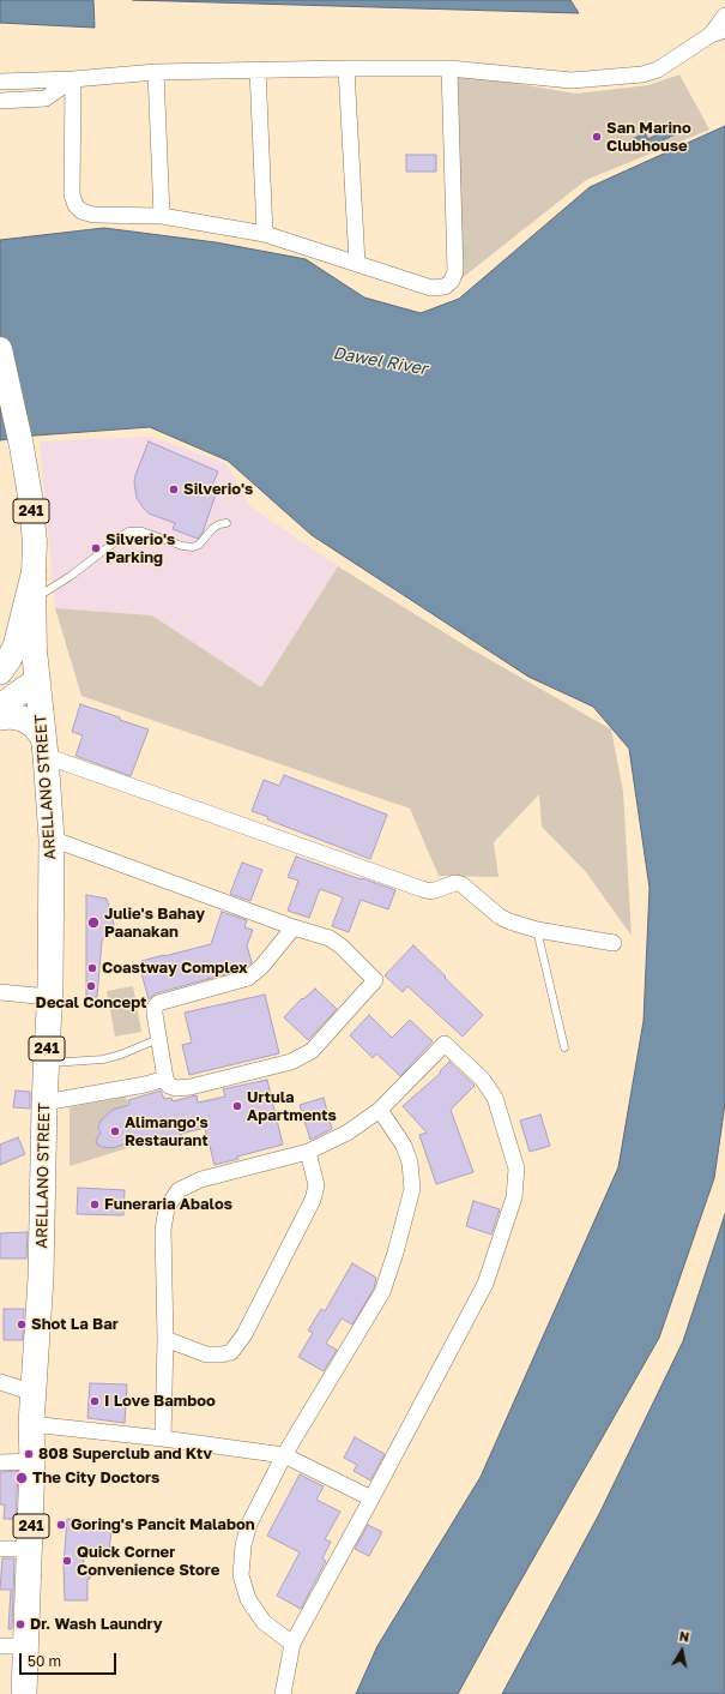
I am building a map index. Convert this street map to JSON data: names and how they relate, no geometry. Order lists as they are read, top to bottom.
{
  "streets": {
    "highway": ["241", "ARELLANO STREET"]
  },
  "crossings": [
    ["241", "ARELLANO STREET"]
  ],
  "water": ["Dawel River"],
  "places": [
    "San Marino Clubhouse",
    "Silverio's",
    "Silverio's Parking",
    "Julie's Bahay Paanakan",
    "Coastway Complex",
    "Decal Concept",
    "Urtula Apartments",
    "Alimango's Restaurant",
    "Funeraria Abalos",
    "Shot La Bar",
    "I Love Bamboo",
    "808 Superclub and Ktv",
    "The City Doctors",
    "Goring's Pancit Malabon",
    "Quick Corner Convenience Store",
    "Dr. Wash Laundry"
  ],
  "scale_bar": "50 m",
  "north": "top"
}
